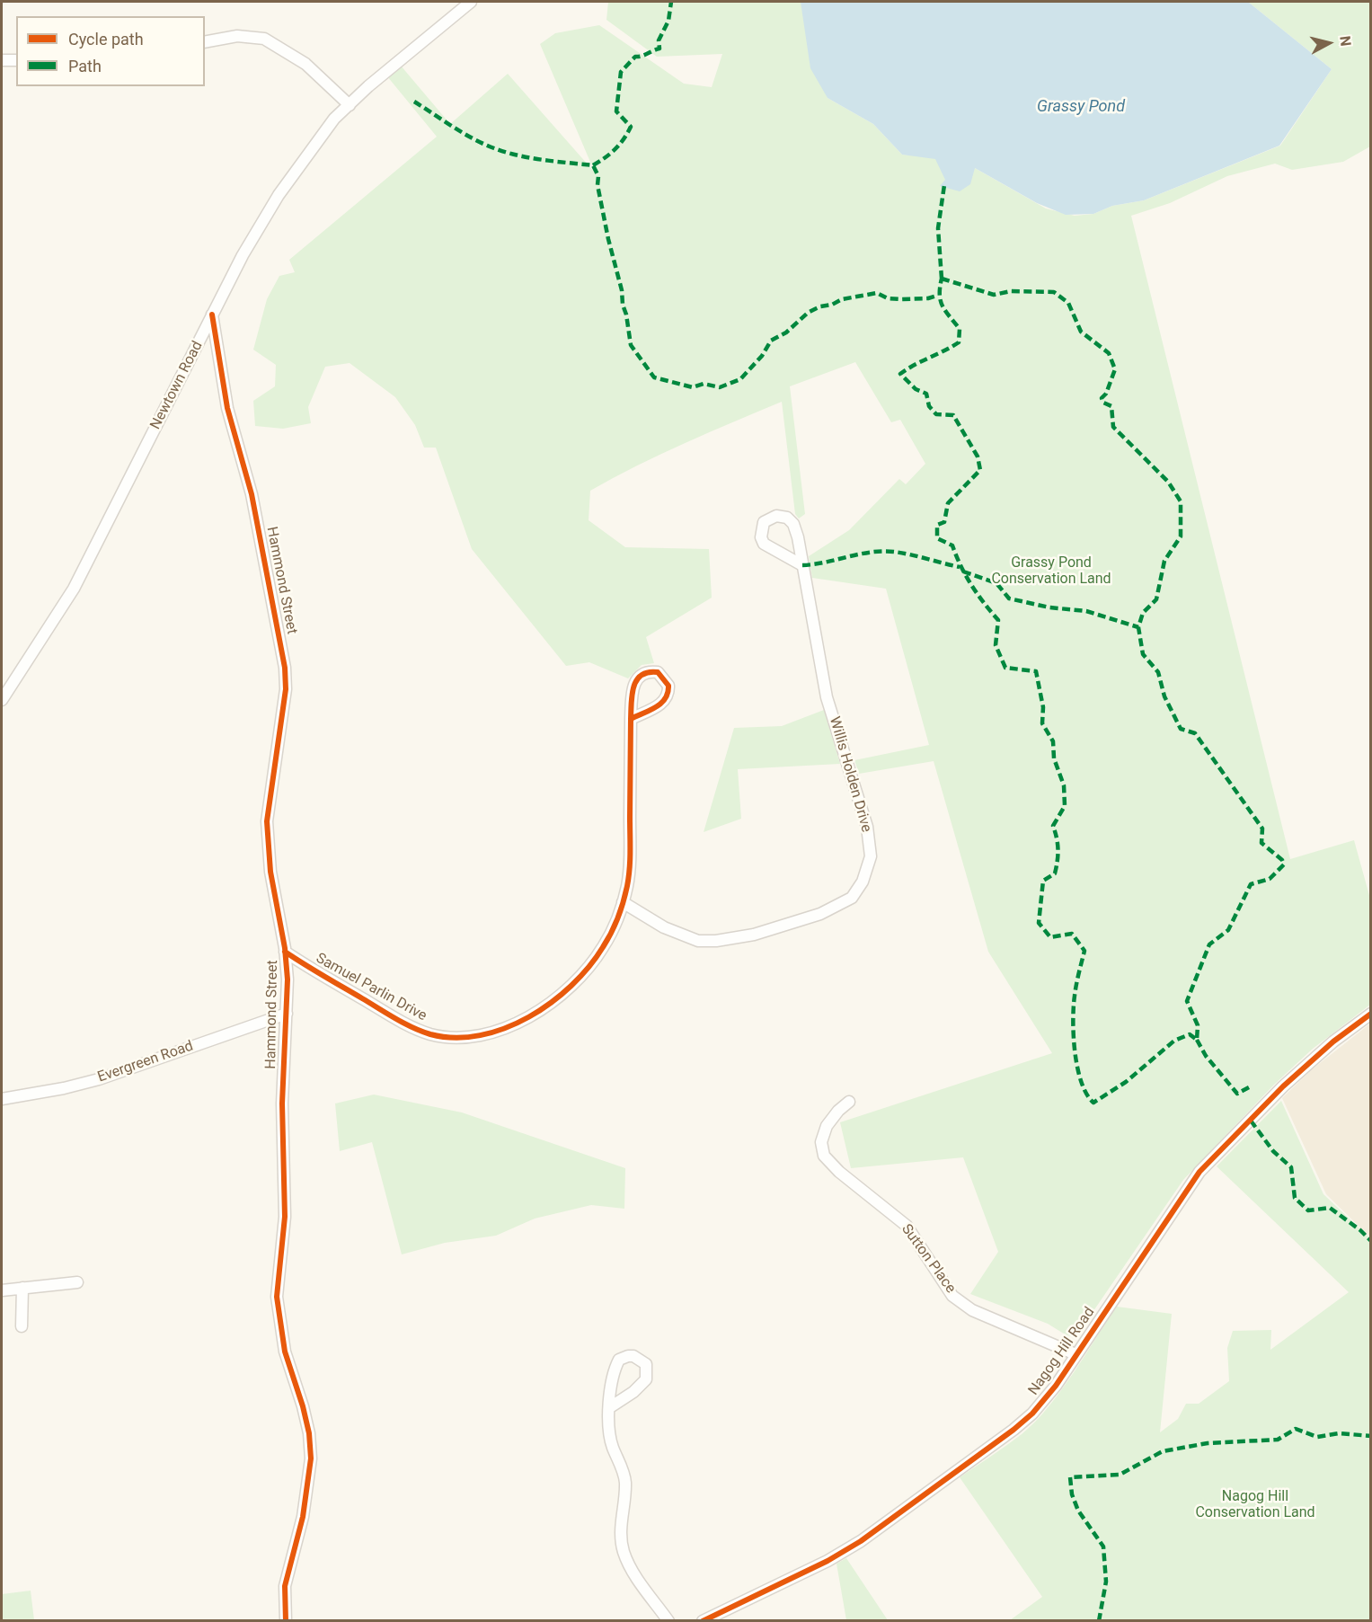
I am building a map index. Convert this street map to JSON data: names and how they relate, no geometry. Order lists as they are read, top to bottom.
{
  "streets": {
    "street": [
      "Newtown Road",
      "Hammond Street",
      "Willis Holden Drive",
      "Samuel Parlin Drive",
      "Evergreen Road",
      "Sutton Place",
      "Nagog Hill Road"
    ]
  },
  "crossings": [
    ["Newtown Road", "Hammond Street"],
    ["Hammond Street", "Samuel Parlin Drive"],
    ["Hammond Street", "Evergreen Road"],
    ["Willis Holden Drive", "Samuel Parlin Drive"],
    ["Sutton Place", "Nagog Hill Road"]
  ],
  "water": ["Grassy Pond"],
  "parks": ["Grassy Pond Conservation Land", "Nagog Hill Conservation Land"],
  "legend": ["Cycle path", "Path"],
  "north": "right"
}
